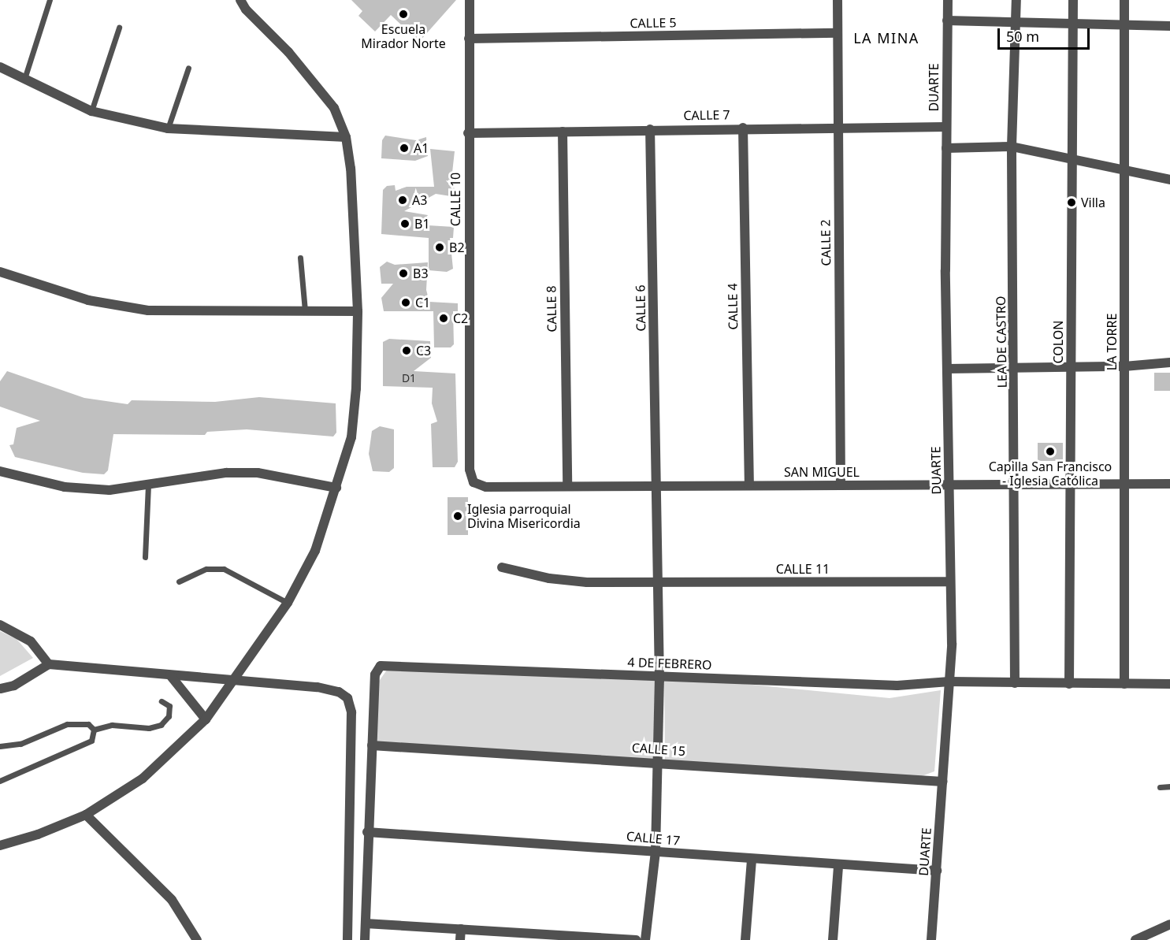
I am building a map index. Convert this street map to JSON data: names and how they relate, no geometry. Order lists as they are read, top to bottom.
{
  "streets": {
    "street": [
      "CALLE 5",
      "DUARTE",
      "CALLE 7",
      "CALLE 10",
      "CALLE 2",
      "CALLE 4",
      "CALLE 6",
      "CALLE 8",
      "LEA DE CASTRO",
      "COLON",
      "LA TORRE",
      "SAN MIGUEL",
      "CALLE 11",
      "4 DE FEBRERO",
      "CALLE 15",
      "CALLE 17"
    ]
  },
  "crossings": [
    ["CALLE 5", "CALLE 10"],
    ["CALLE 5", "CALLE 2"],
    ["DUARTE", "CALLE 7"],
    ["DUARTE", "SAN MIGUEL"],
    ["DUARTE", "CALLE 11"],
    ["DUARTE", "4 DE FEBRERO"],
    ["DUARTE", "CALLE 15"],
    ["DUARTE", "CALLE 17"],
    ["CALLE 7", "CALLE 10"],
    ["CALLE 7", "CALLE 2"],
    ["CALLE 7", "CALLE 4"],
    ["CALLE 7", "CALLE 6"],
    ["CALLE 7", "CALLE 8"],
    ["CALLE 10", "SAN MIGUEL"],
    ["CALLE 2", "SAN MIGUEL"],
    ["CALLE 4", "SAN MIGUEL"],
    ["CALLE 6", "SAN MIGUEL"],
    ["CALLE 6", "CALLE 11"],
    ["CALLE 6", "4 DE FEBRERO"],
    ["CALLE 6", "CALLE 15"],
    ["CALLE 6", "CALLE 17"],
    ["CALLE 8", "SAN MIGUEL"],
    ["LEA DE CASTRO", "SAN MIGUEL"],
    ["LEA DE CASTRO", "4 DE FEBRERO"],
    ["COLON", "SAN MIGUEL"],
    ["COLON", "4 DE FEBRERO"],
    ["LA TORRE", "SAN MIGUEL"],
    ["LA TORRE", "4 DE FEBRERO"],
    ["4 DE FEBRERO", "CALLE 15"]
  ],
  "districts": ["LA MINA"],
  "places": [
    "Escuela Mirador Norte",
    "A1",
    "A3",
    "Villa",
    "B1",
    "B2",
    "B3",
    "C1",
    "C2",
    "C3",
    "Capilla San Francisco - Iglesia Católica",
    "Iglesia parroquial Divina Misericordia"
  ],
  "house_numbers": ["D1"],
  "scale_bar": "50 m"
}
